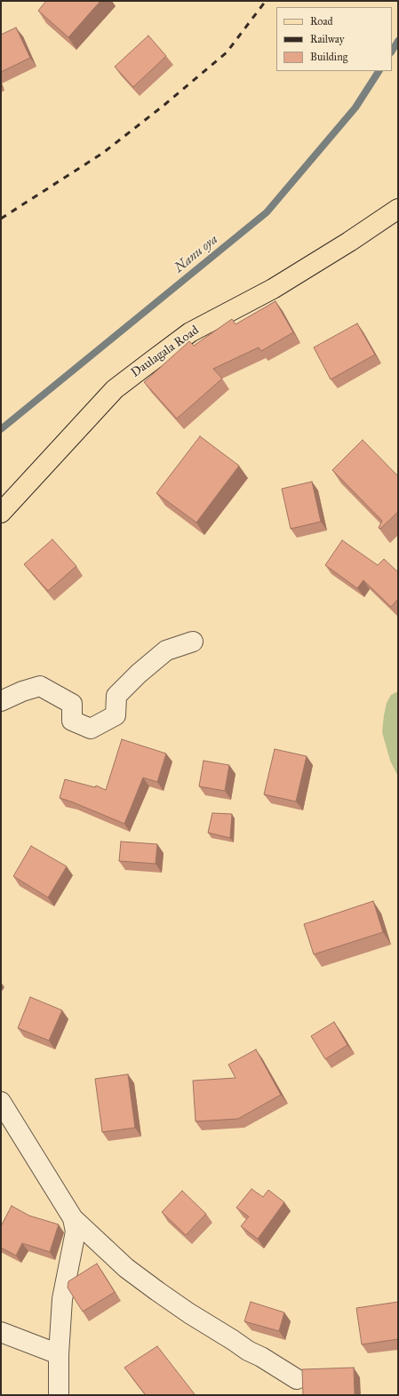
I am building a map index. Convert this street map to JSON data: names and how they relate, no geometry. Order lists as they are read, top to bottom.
{
  "streets": {
    "main road": ["Daulagala Road"]
  },
  "water": ["Nanu oya"],
  "legend": ["Road", "Railway", "Building"]
}
